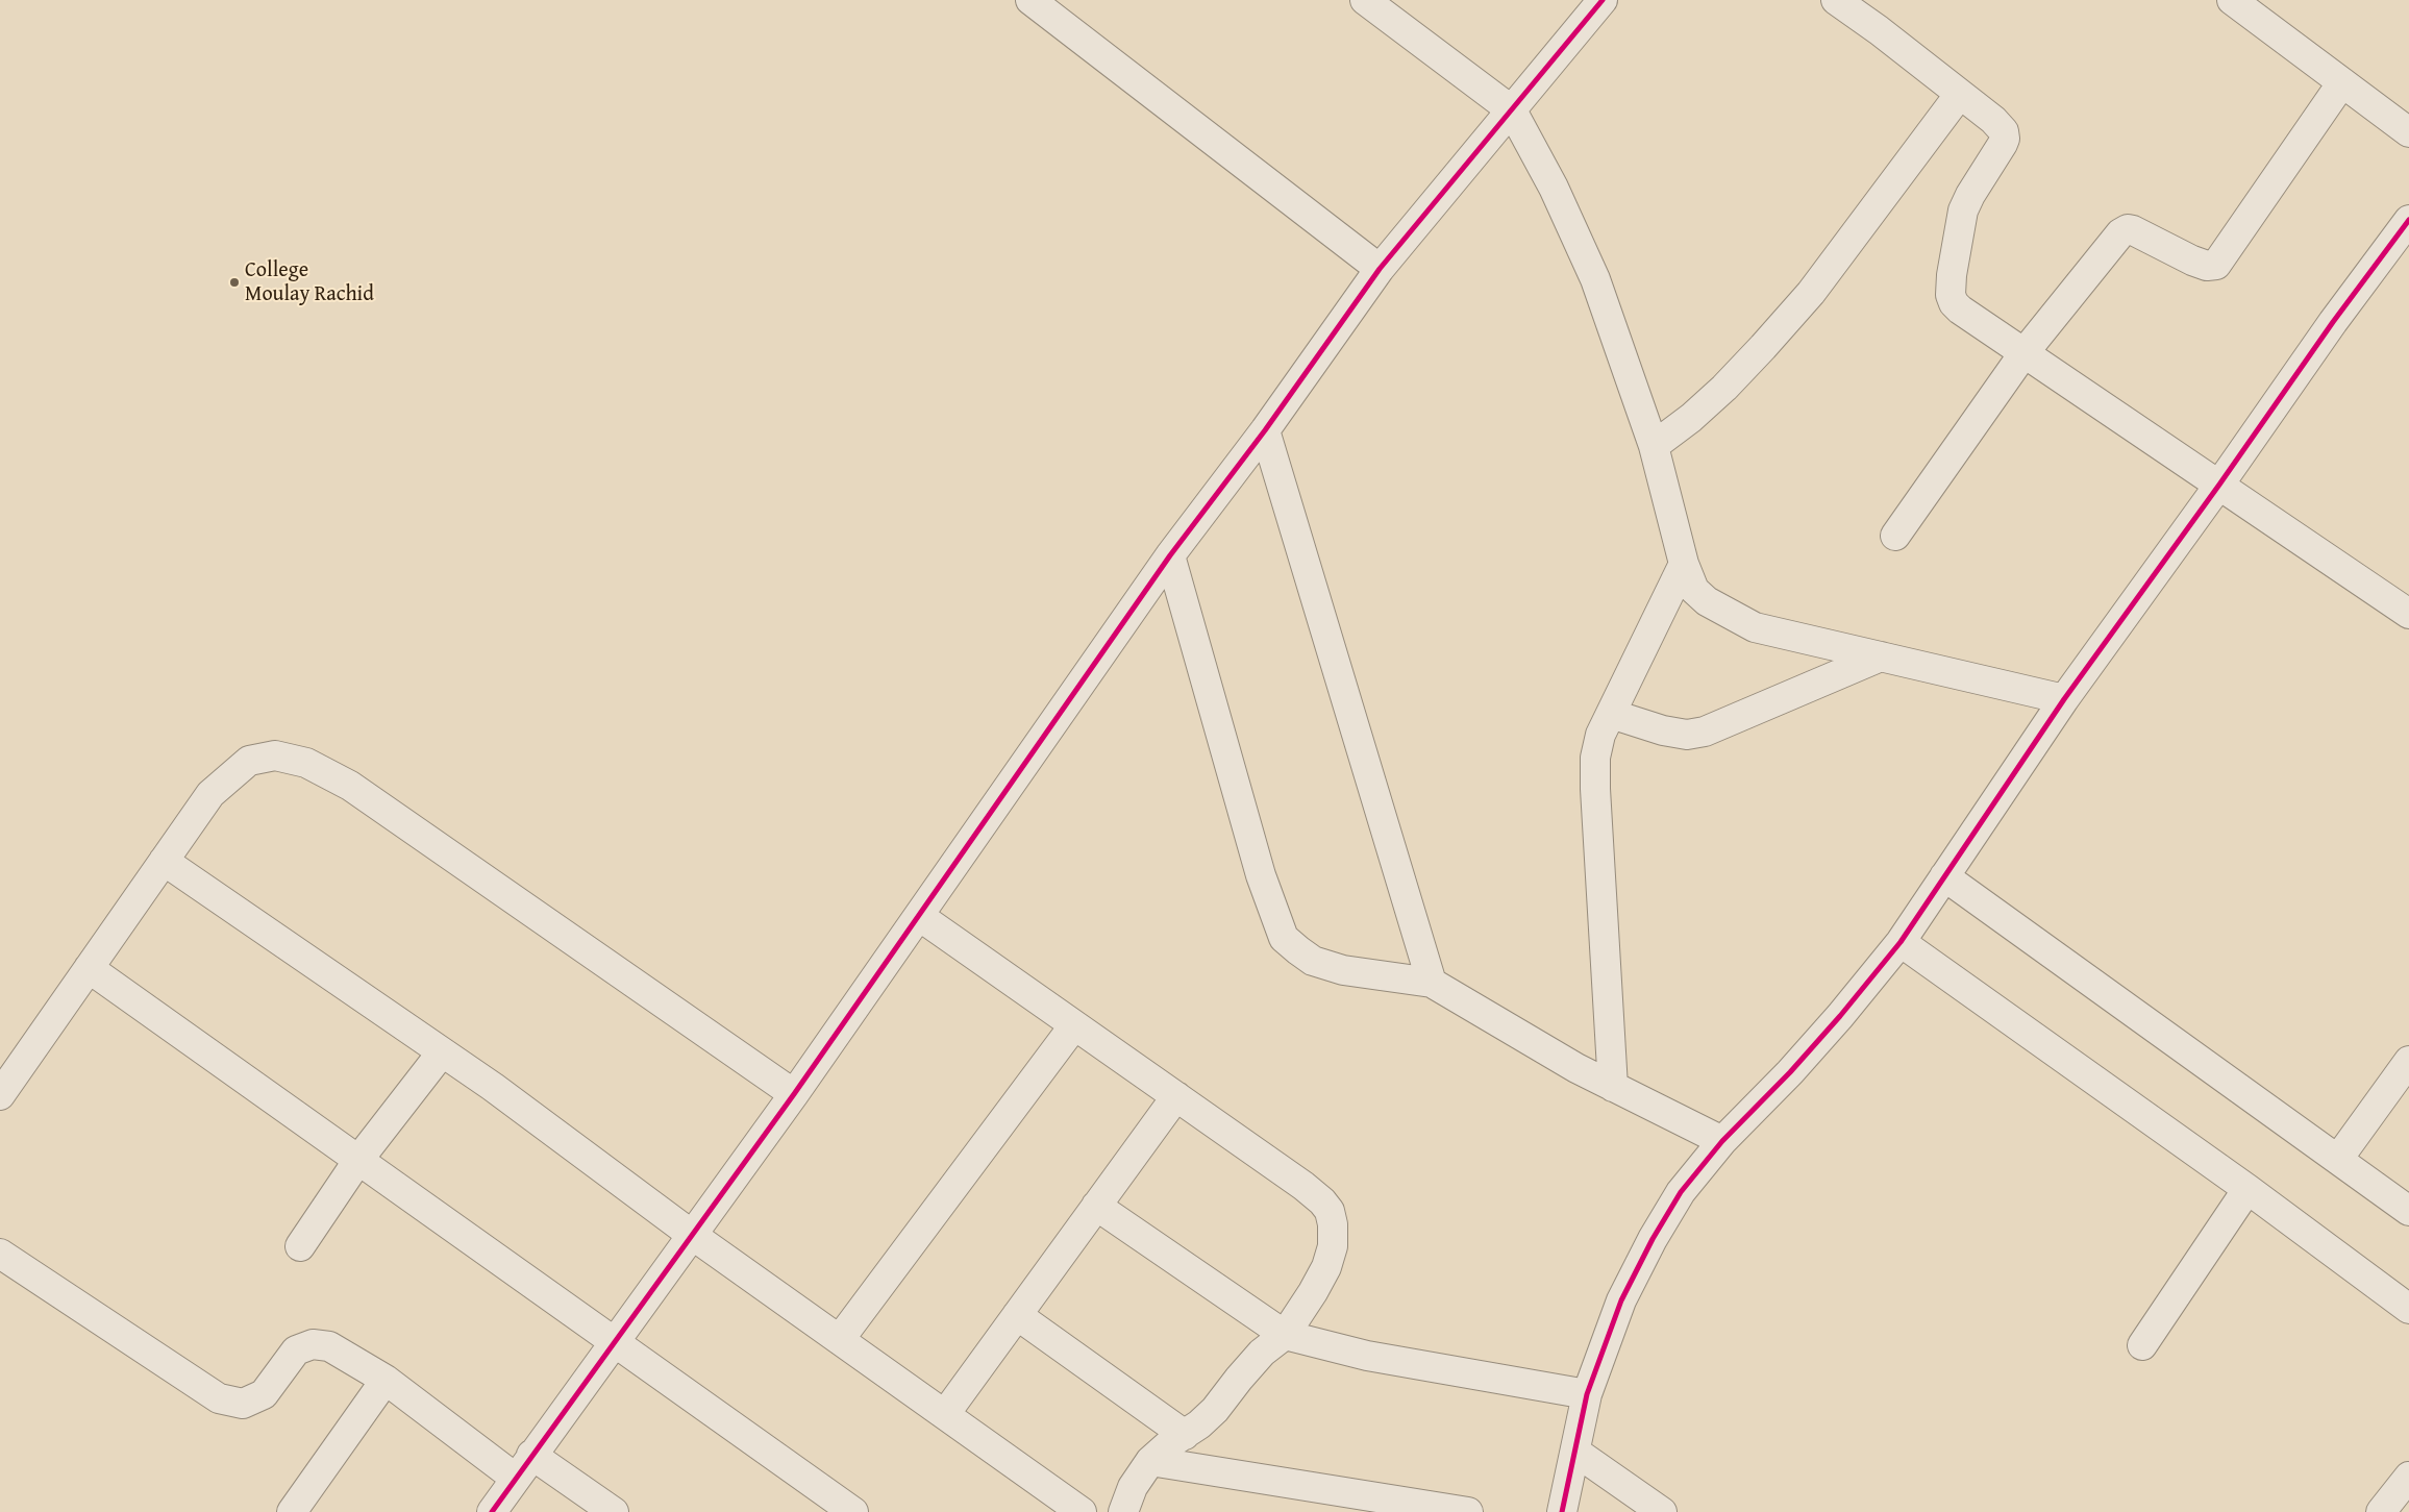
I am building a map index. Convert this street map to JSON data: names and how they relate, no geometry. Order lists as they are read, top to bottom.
{
  "places": ["College Moulay Rachid"]
}
